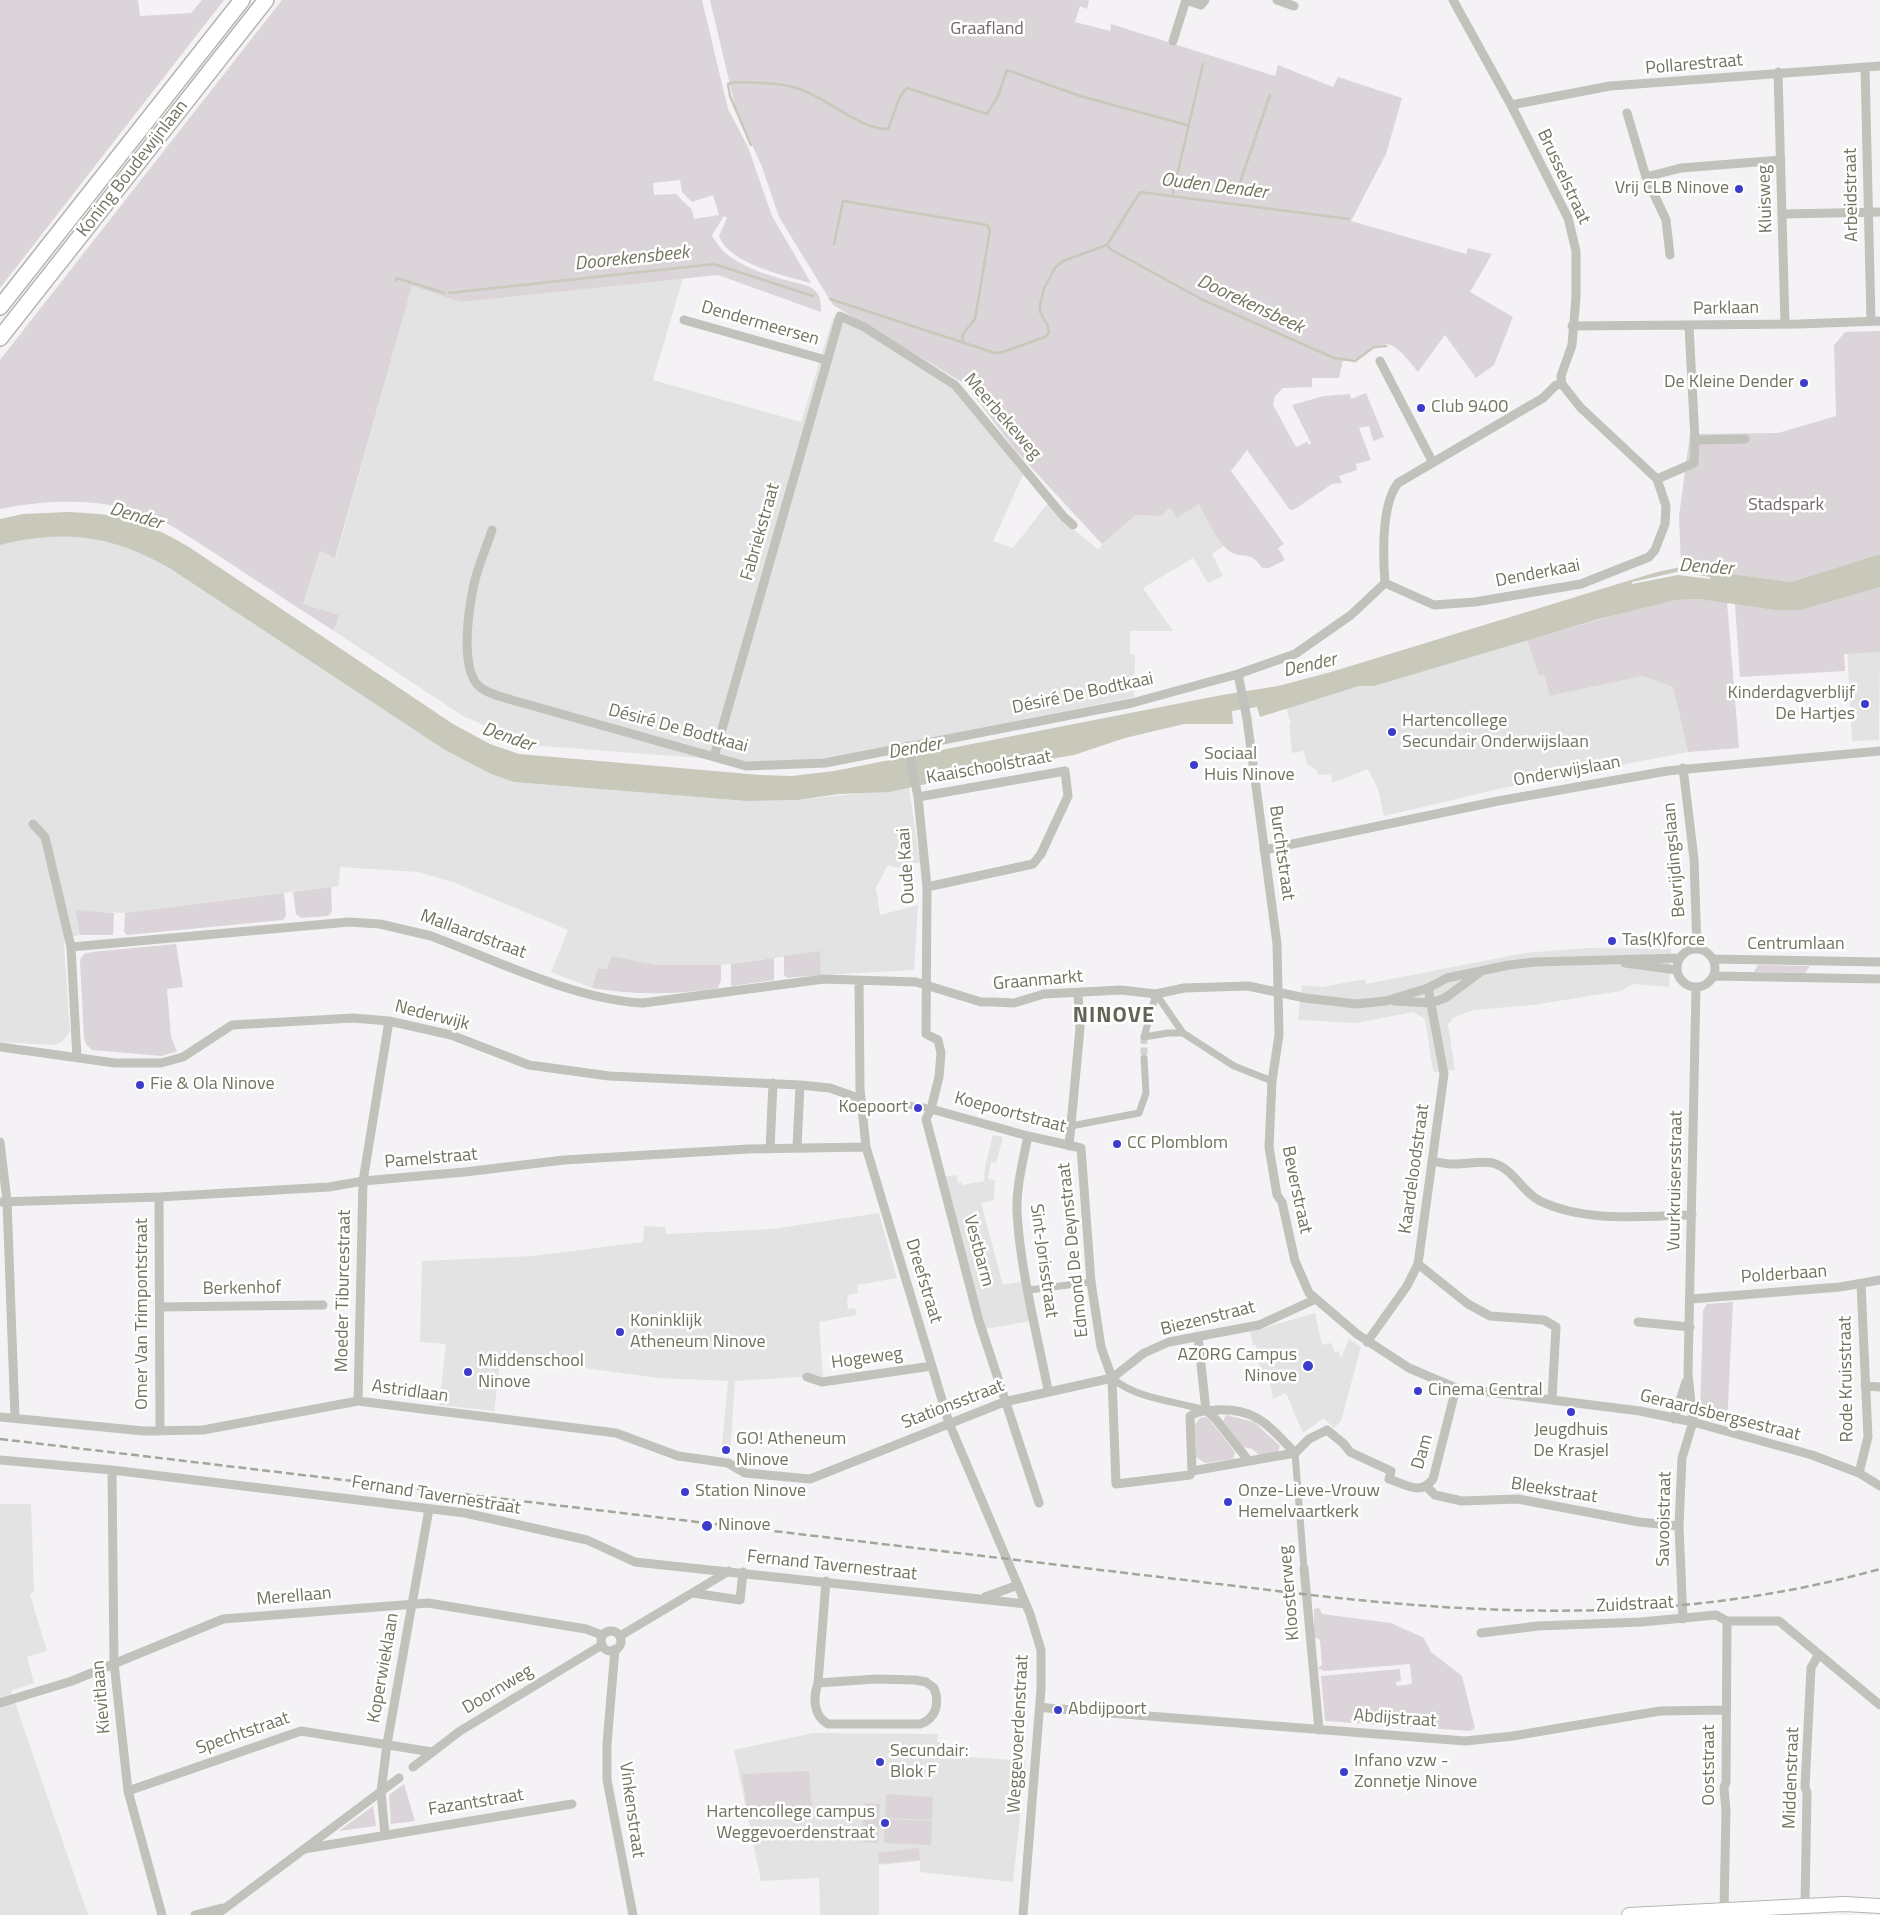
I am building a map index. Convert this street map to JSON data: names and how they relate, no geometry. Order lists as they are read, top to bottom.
{
  "streets": {
    "highway": ["Koning Boudewijnlaan"],
    "street": [
      "Pollarestraat",
      "Brusselstraat",
      "Arbeidstraat",
      "Kluisweg",
      "Parklaan",
      "Dendermeersen",
      "Meerbekeweg",
      "Fabriekstraat",
      "Denderkaai",
      "Désiré De Bodtkaai",
      "Kaaischoolstraat",
      "Onderwijslaan",
      "Burchtstraat",
      "Bevrijdingslaan",
      "Oude Kaai",
      "Mallaardstraat",
      "Centrumlaan",
      "Graanmarkt",
      "Nederwijk",
      "Koepoortstraat",
      "Pamelstraat",
      "Kaardeloodstraat",
      "Vuurkruisersstraat",
      "Beverstraat",
      "Edmond De Deynstraat",
      "Vestbarm",
      "Sint-Jorisstraat",
      "Polderbaan",
      "Dreefstraat",
      "Berkenhof",
      "Moeder Tiburcestraat",
      "Omer Van Trimpontstraat",
      "Biezenstraat",
      "Hogeweg",
      "Rode Kruisstraat",
      "Astridlaan",
      "Stationsstraat",
      "Geraardsbergsestraat",
      "Dam",
      "Bleekstraat",
      "Fernand Tavernestraat",
      "Savooistraat",
      "Kloosterweg",
      "Merellaan",
      "Zuidstraat",
      "Koperwieklaan",
      "Doornweg",
      "Kievitlaan",
      "Abdijstraat",
      "Spechtstraat",
      "Weggevoerdenstraat",
      "Ooststraat",
      "Middenstraat",
      "Fazantstraat",
      "Vinkenstraat"
    ]
  },
  "crossings": [
    ["Pollarestraat", "Brusselstraat"],
    ["Pollarestraat", "Arbeidstraat"],
    ["Pollarestraat", "Kluisweg"],
    ["Brusselstraat", "Parklaan"],
    ["Arbeidstraat", "Parklaan"],
    ["Kluisweg", "Parklaan"],
    ["Dendermeersen", "Fabriekstraat"],
    ["Meerbekeweg", "Fabriekstraat"],
    ["Fabriekstraat", "Désiré De Bodtkaai"],
    ["Denderkaai", "Désiré De Bodtkaai"],
    ["Désiré De Bodtkaai", "Burchtstraat"],
    ["Désiré De Bodtkaai", "Oude Kaai"],
    ["Kaaischoolstraat", "Oude Kaai"],
    ["Onderwijslaan", "Burchtstraat"],
    ["Onderwijslaan", "Bevrijdingslaan"],
    ["Burchtstraat", "Graanmarkt"],
    ["Burchtstraat", "Beverstraat"],
    ["Bevrijdingslaan", "Centrumlaan"],
    ["Bevrijdingslaan", "Vuurkruisersstraat"],
    ["Oude Kaai", "Mallaardstraat"],
    ["Oude Kaai", "Graanmarkt"],
    ["Oude Kaai", "Koepoortstraat"],
    ["Oude Kaai", "Vestbarm"],
    ["Mallaardstraat", "Graanmarkt"],
    ["Mallaardstraat", "Dreefstraat"],
    ["Centrumlaan", "Vuurkruisersstraat"],
    ["Nederwijk", "Dreefstraat"],
    ["Nederwijk", "Moeder Tiburcestraat"],
    ["Koepoortstraat", "Edmond De Deynstraat"],
    ["Koepoortstraat", "Vestbarm"],
    ["Koepoortstraat", "Sint-Jorisstraat"],
    ["Pamelstraat", "Dreefstraat"],
    ["Pamelstraat", "Moeder Tiburcestraat"],
    ["Pamelstraat", "Omer Van Trimpontstraat"],
    ["Kaardeloodstraat", "Beverstraat"],
    ["Kaardeloodstraat", "Geraardsbergsestraat"],
    ["Vuurkruisersstraat", "Polderbaan"],
    ["Vuurkruisersstraat", "Geraardsbergsestraat"],
    ["Vuurkruisersstraat", "Savooistraat"],
    ["Beverstraat", "Biezenstraat"],
    ["Beverstraat", "Geraardsbergsestraat"],
    ["Edmond De Deynstraat", "Biezenstraat"],
    ["Edmond De Deynstraat", "Stationsstraat"],
    ["Vestbarm", "Stationsstraat"],
    ["Sint-Jorisstraat", "Stationsstraat"],
    ["Polderbaan", "Rode Kruisstraat"],
    ["Dreefstraat", "Hogeweg"],
    ["Dreefstraat", "Stationsstraat"],
    ["Dreefstraat", "Weggevoerdenstraat"],
    ["Berkenhof", "Omer Van Trimpontstraat"],
    ["Moeder Tiburcestraat", "Astridlaan"],
    ["Omer Van Trimpontstraat", "Astridlaan"],
    ["Biezenstraat", "Stationsstraat"],
    ["Rode Kruisstraat", "Geraardsbergsestraat"],
    ["Astridlaan", "Stationsstraat"],
    ["Stationsstraat", "Weggevoerdenstraat"],
    ["Geraardsbergsestraat", "Dam"],
    ["Geraardsbergsestraat", "Savooistraat"],
    ["Dam", "Bleekstraat"],
    ["Dam", "Kloosterweg"],
    ["Bleekstraat", "Savooistraat"],
    ["Fernand Tavernestraat", "Koperwieklaan"],
    ["Fernand Tavernestraat", "Kievitlaan"],
    ["Fernand Tavernestraat", "Weggevoerdenstraat"],
    ["Savooistraat", "Zuidstraat"],
    ["Kloosterweg", "Abdijstraat"],
    ["Merellaan", "Koperwieklaan"],
    ["Merellaan", "Doornweg"],
    ["Merellaan", "Kievitlaan"],
    ["Merellaan", "Vinkenstraat"],
    ["Zuidstraat", "Ooststraat"],
    ["Zuidstraat", "Middenstraat"],
    ["Koperwieklaan", "Spechtstraat"],
    ["Koperwieklaan", "Fazantstraat"],
    ["Doornweg", "Spechtstraat"],
    ["Doornweg", "Vinkenstraat"],
    ["Kievitlaan", "Spechtstraat"],
    ["Abdijstraat", "Weggevoerdenstraat"],
    ["Abdijstraat", "Ooststraat"]
  ],
  "districts": ["NINOVE"],
  "water": ["Ouden Dender", "Doorekensbeek", "Dender"],
  "parks": ["Graafland", "Stadspark"],
  "places": [
    "Vrij CLB Ninove",
    "De Kleine Dender",
    "Club 9400",
    "Kinderdagverblijf De Hartjes",
    "Hartencollege Secundair Onderwijslaan",
    "Sociaal Huis Ninove",
    "Tas(K)force",
    "Fie & Ola Ninove",
    "Koepoort",
    "CC Plomblom",
    "Koninklijk Atheneum Ninove",
    "AZORG Campus Ninove",
    "Middenschool Ninove",
    "Cinema Central",
    "Jeugdhuis De Krasjel",
    "GO! Atheneum Ninove",
    "Station Ninove",
    "Onze-Lieve-Vrouw Hemelvaartkerk",
    "Ninove",
    "Abdijpoort",
    "Secundair: Blok F",
    "Infano vzw - Zonnetje Ninove",
    "Hartencollege campus Weggevoerdenstraat"
  ]
}
